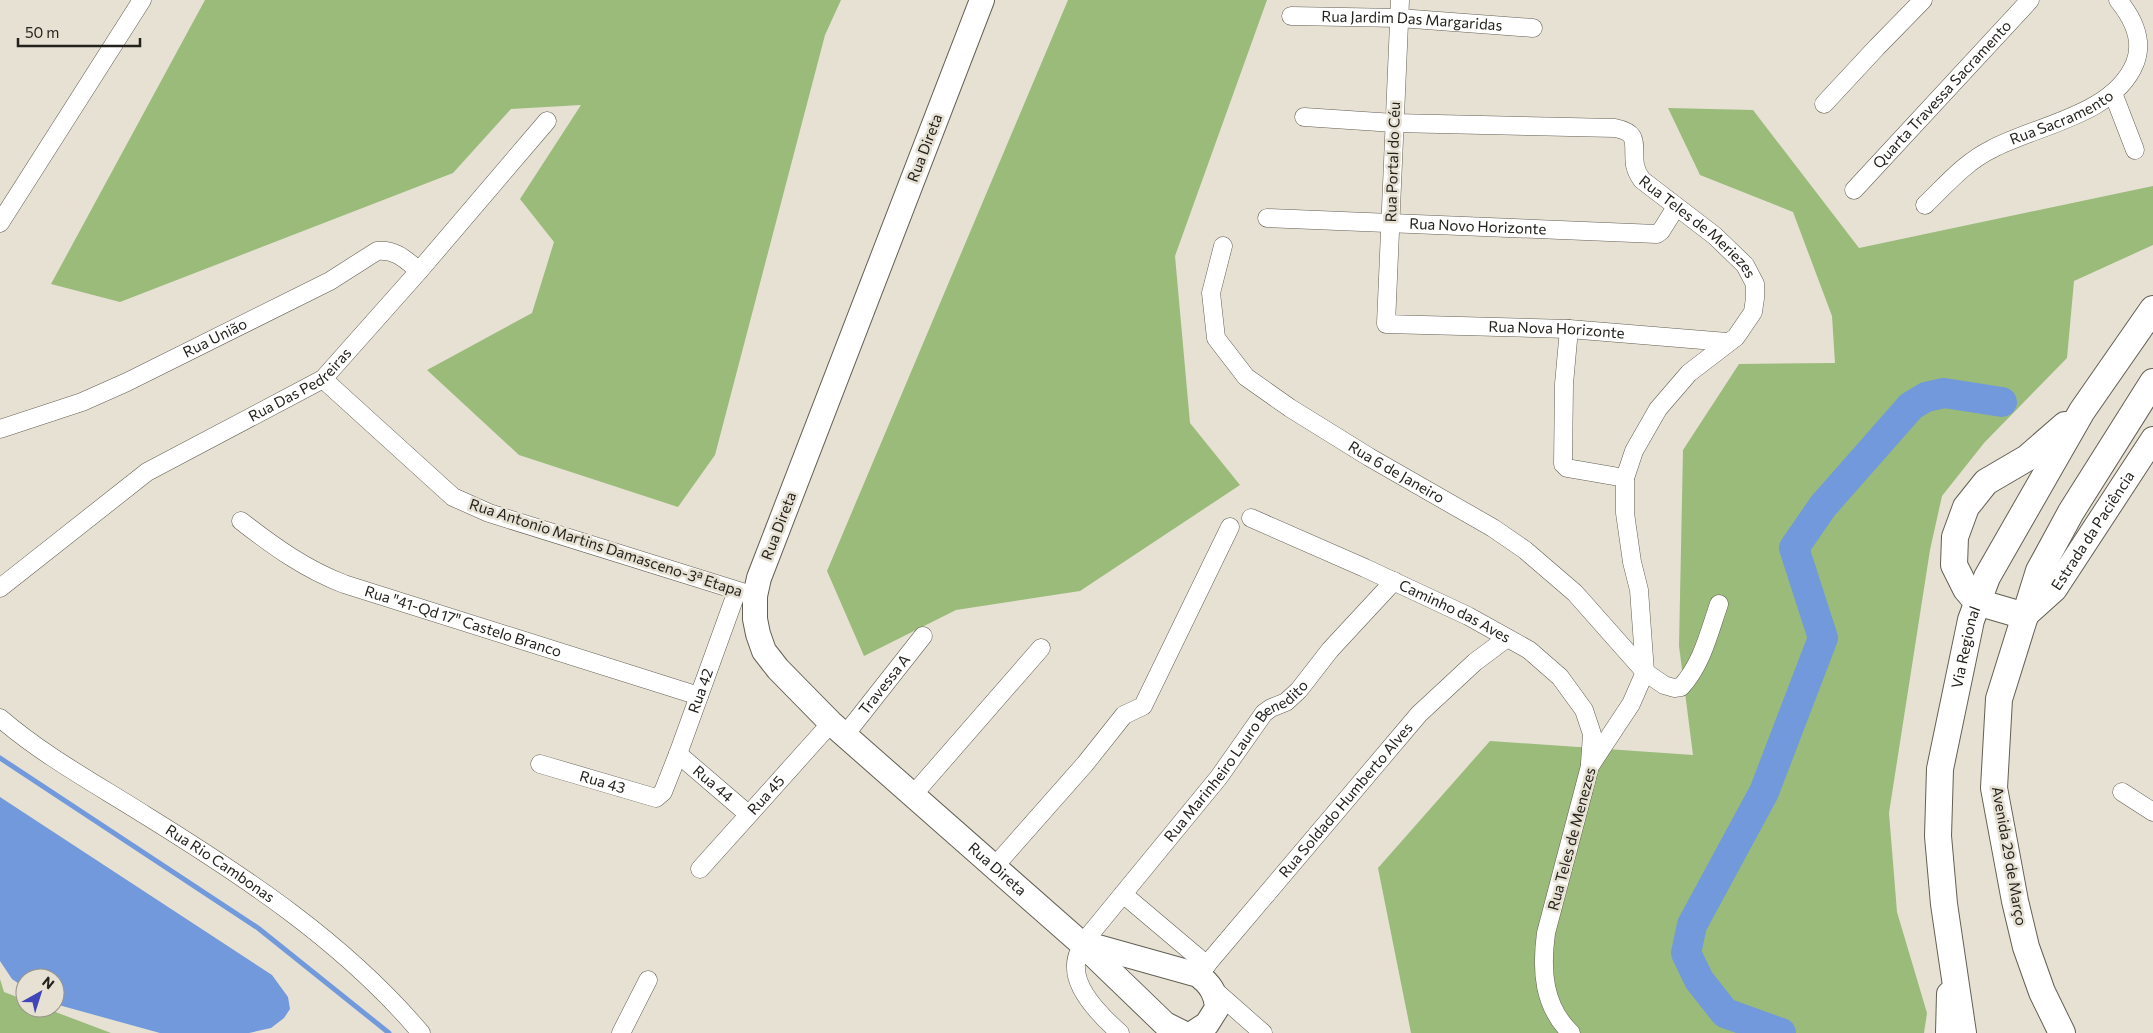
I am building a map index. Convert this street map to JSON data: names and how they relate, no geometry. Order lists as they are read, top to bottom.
{
  "streets": {
    "main road": ["Via Regional", "Avenida 29 de Março"],
    "street": [
      "Rua Jardim Das Margaridas",
      "Quarta Travessa Sacramento",
      "Rua Sacramento",
      "Rua Direta",
      "Rua Portal do Céu",
      "Rua Novo Horizonte",
      "Rua Teles de Meriezes",
      "Rua Nova Horizonte",
      "Rua União",
      "Rua Das Pedreiras",
      "Rua 6 de Janeiro",
      "Estrada da Paciência",
      "Rua Antonio Martins Damasceno-3ª Etapa",
      "Caminho das Aves",
      "Rua \"41-Qd 17\" Castelo Branco",
      "Travessa A",
      "Rua 42",
      "Rua Marinheiro Lauro Benedito",
      "Rua 43",
      "Rua 44",
      "Rua 45",
      "Rua Soldado Humberto Alves",
      "Rua Teles de Menezes",
      "Rua Rio Cambonas"
    ]
  },
  "crossings": [
    ["Rua Jardim Das Margaridas", "Rua Portal do Céu"],
    ["Rua Direta", "Rua Antonio Martins Damasceno-3ª Etapa"],
    ["Rua Direta", "Travessa A"],
    ["Rua Direta", "Rua 42"],
    ["Rua Direta", "Rua Marinheiro Lauro Benedito"],
    ["Rua Direta", "Rua 45"],
    ["Rua Direta", "Rua Soldado Humberto Alves"],
    ["Rua Portal do Céu", "Rua Novo Horizonte"],
    ["Rua Portal do Céu", "Rua Teles de Meriezes"],
    ["Rua Portal do Céu", "Rua Nova Horizonte"],
    ["Rua Novo Horizonte", "Rua Teles de Meriezes"],
    ["Rua Teles de Meriezes", "Rua Nova Horizonte"],
    ["Rua Teles de Meriezes", "Rua Teles de Menezes"],
    ["Rua União", "Rua Das Pedreiras"],
    ["Rua Das Pedreiras", "Rua Antonio Martins Damasceno-3ª Etapa"],
    ["Rua 6 de Janeiro", "Rua Teles de Menezes"],
    ["Estrada da Paciência", "Avenida 29 de Março"],
    ["Rua Antonio Martins Damasceno-3ª Etapa", "Rua 42"],
    ["Caminho das Aves", "Rua Marinheiro Lauro Benedito"],
    ["Caminho das Aves", "Rua Soldado Humberto Alves"],
    ["Caminho das Aves", "Rua Teles de Menezes"],
    ["Rua \"41-Qd 17\" Castelo Branco", "Rua 42"],
    ["Travessa A", "Rua 45"],
    ["Rua 42", "Rua 43"],
    ["Rua 42", "Rua 44"],
    ["Rua 44", "Rua 45"]
  ],
  "scale_bar": "50 m",
  "north": "top right"
}
